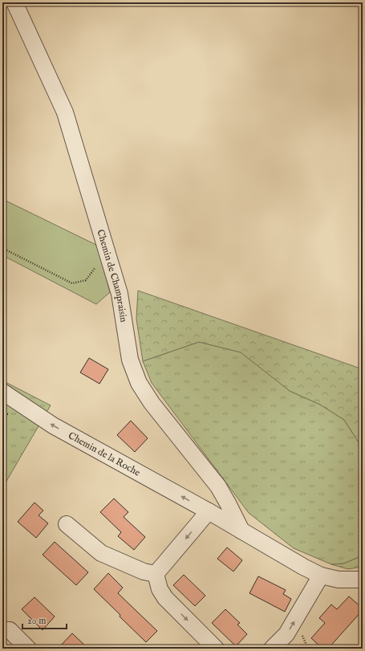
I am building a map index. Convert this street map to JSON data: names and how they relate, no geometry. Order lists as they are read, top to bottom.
{
  "streets": {
    "street": ["Chemin de Champraisin", "Chemin de la Roche"]
  },
  "crossings": [
    ["Chemin de Champraisin", "Chemin de la Roche"]
  ],
  "scale_bar": "20 m"
}
